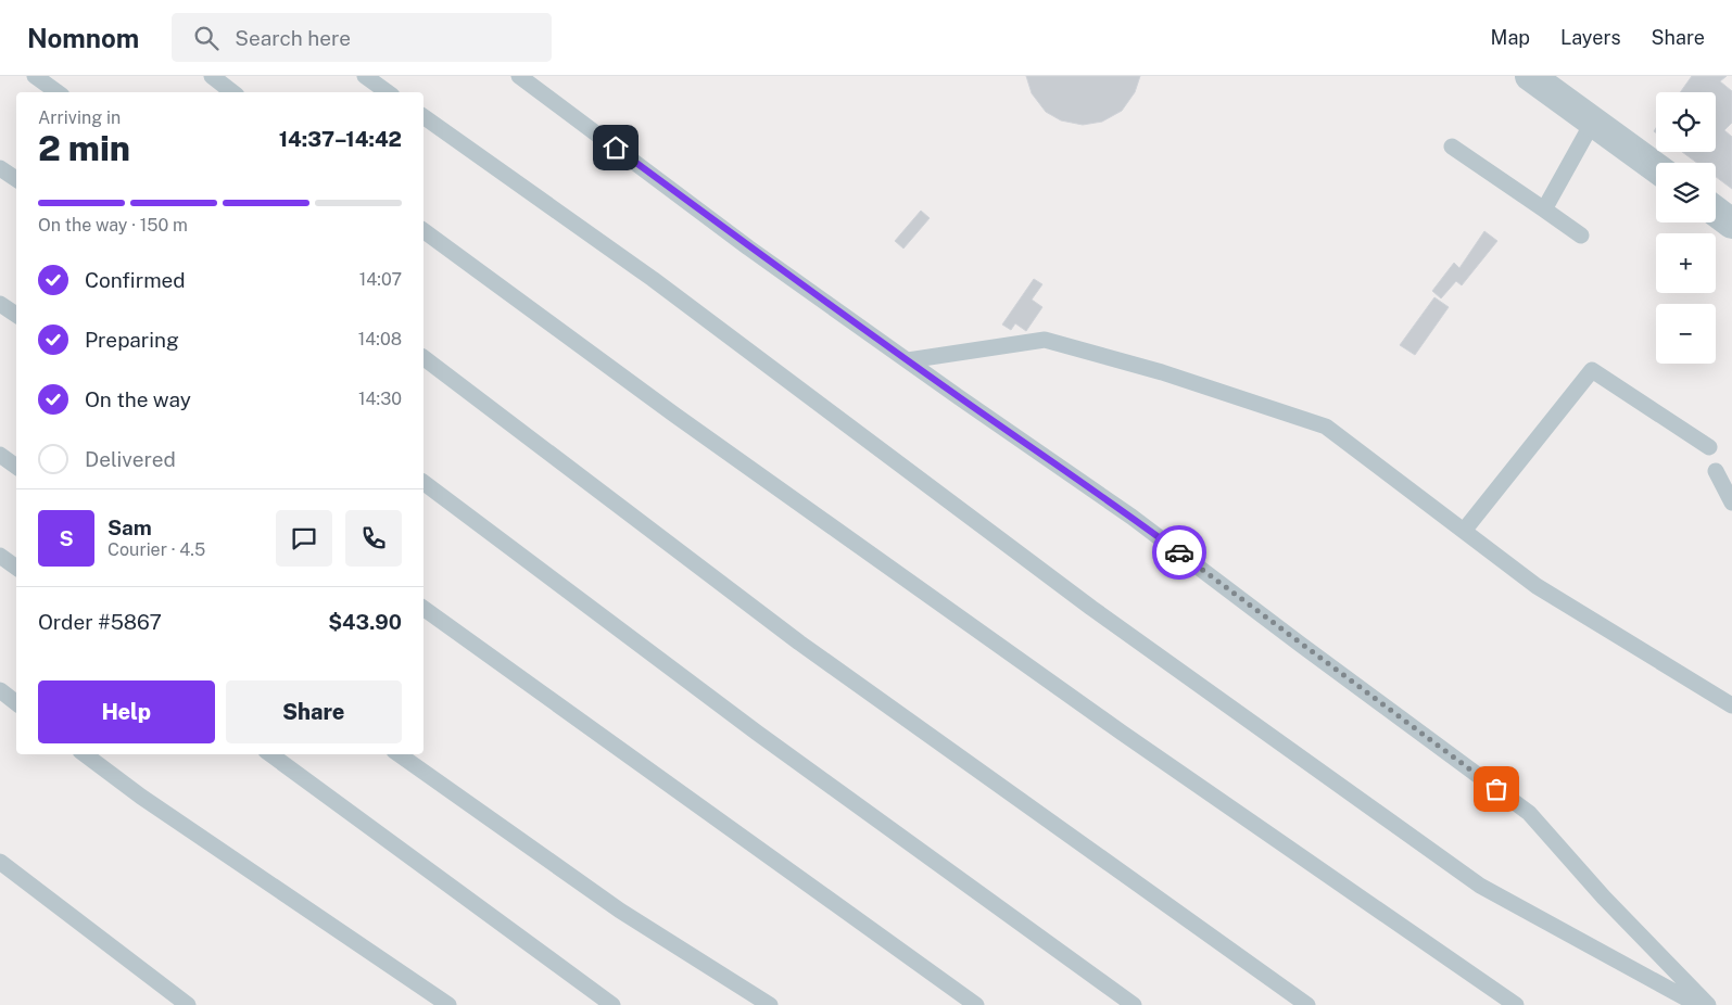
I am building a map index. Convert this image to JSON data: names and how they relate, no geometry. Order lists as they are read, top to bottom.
{
  "page": {
    "header": "Nomnom",
    "search": "Search here",
    "nav": ["Map", "Layers", "Share"],
    "map_buttons": ["+", "−"],
    "heading": ["2 min", "Arriving in", "14:37–14:42"],
    "panel": [
      "Sam",
      "Courier · 4.5",
      "Order #5867",
      "$43.90"
    ],
    "bar": "On the way · 150 m",
    "list": [
      ["Confirmed", "14:07"],
      ["Preparing", "14:08"],
      ["On the way", "14:30"],
      "Delivered"
    ],
    "round": "S",
    "buttons": ["Help", "Share"]
  }
}
